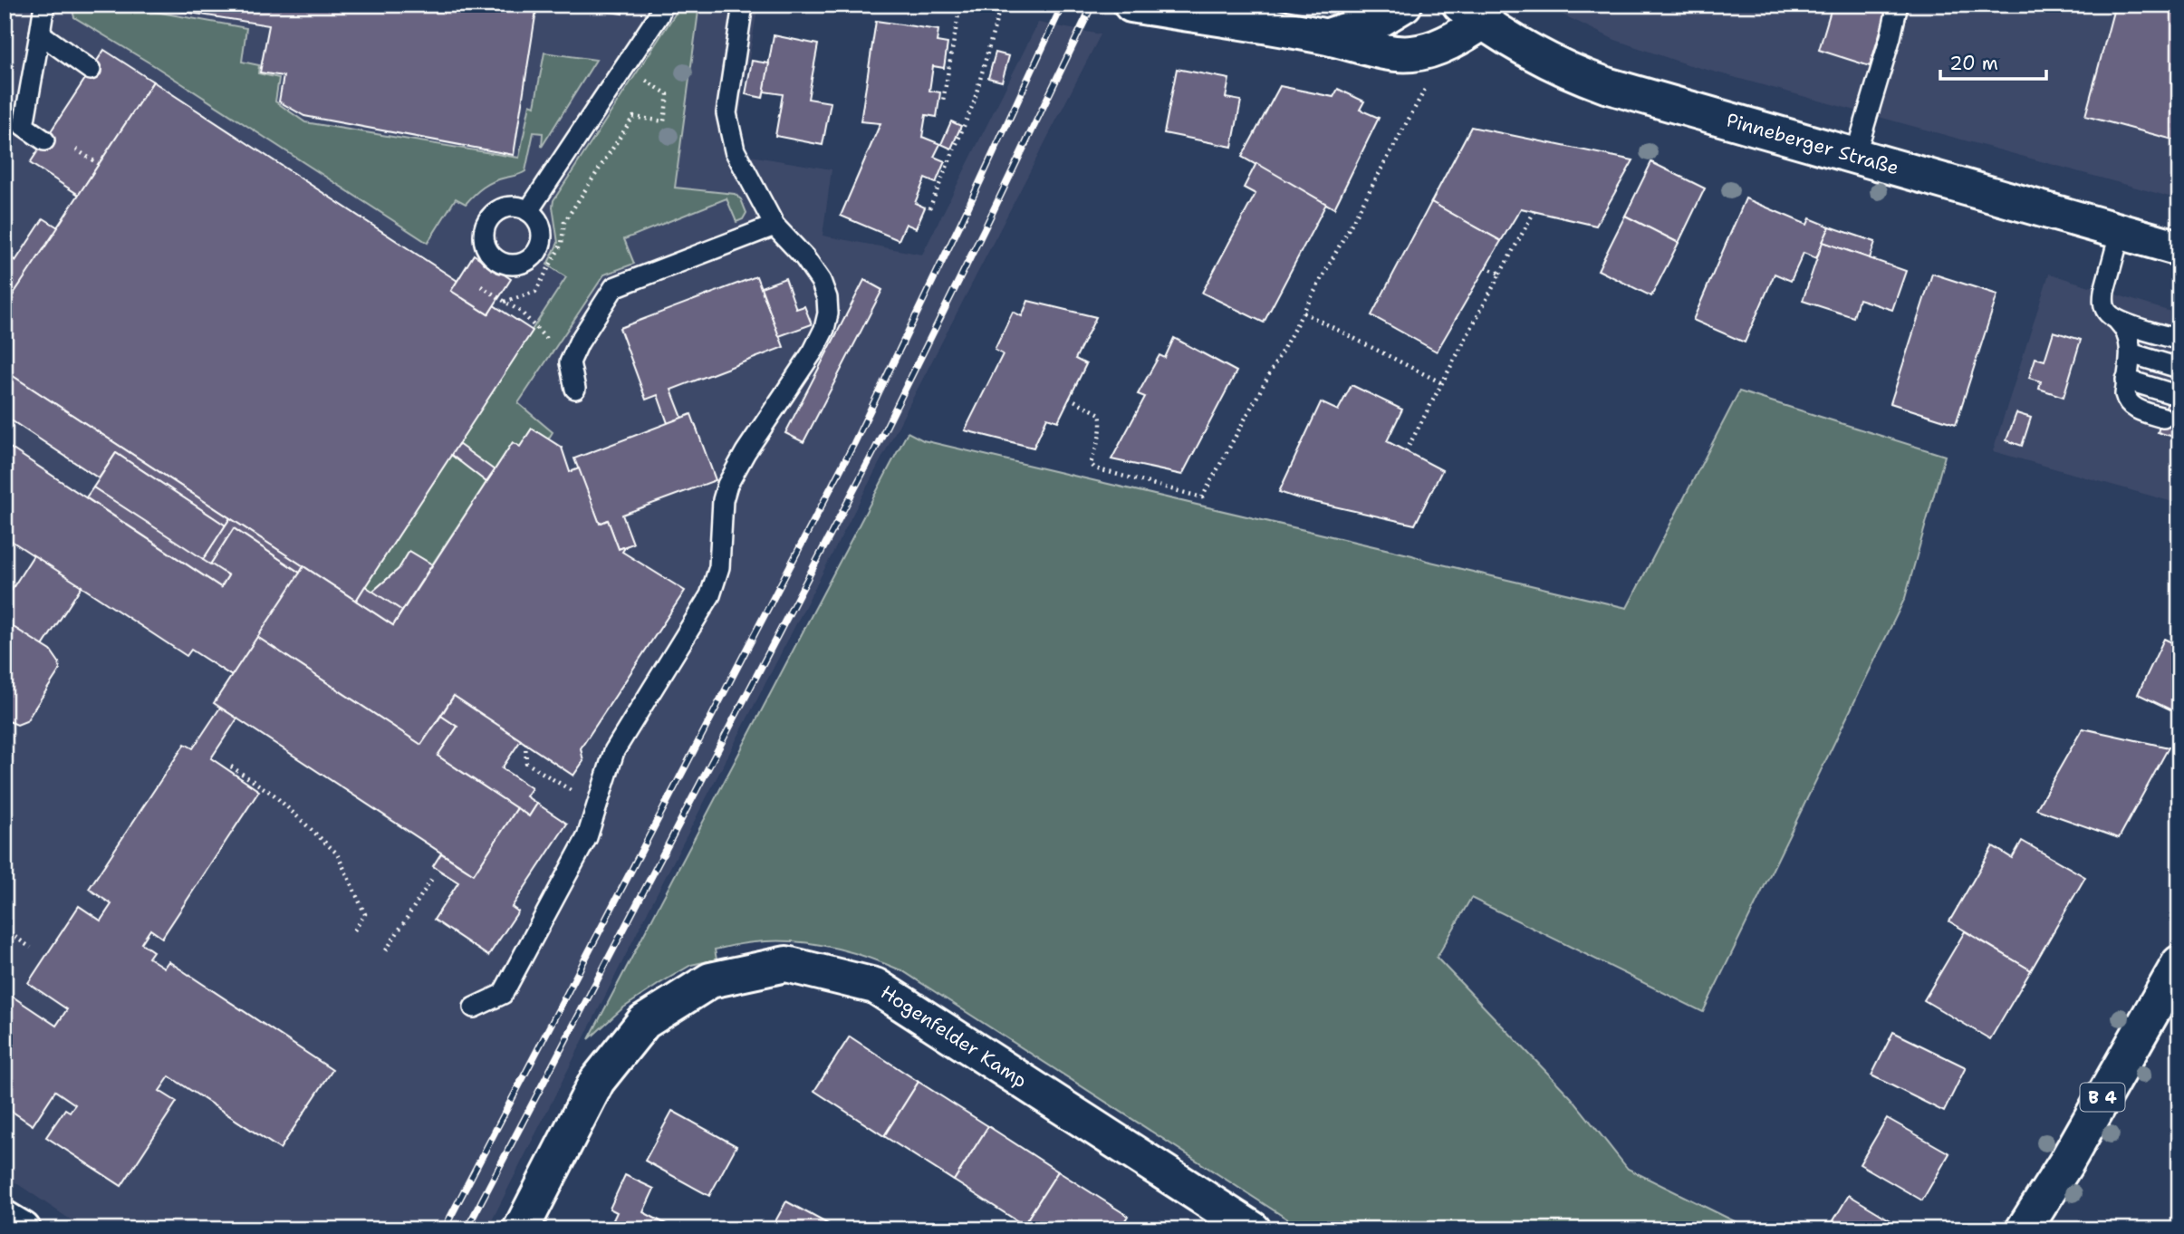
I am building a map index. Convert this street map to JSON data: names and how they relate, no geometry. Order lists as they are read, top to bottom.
{
  "streets": {
    "street": ["Pinneberger Straße", "Hogenfelder Kamp", "B 4"]
  },
  "scale_bar": "20 m"
}
